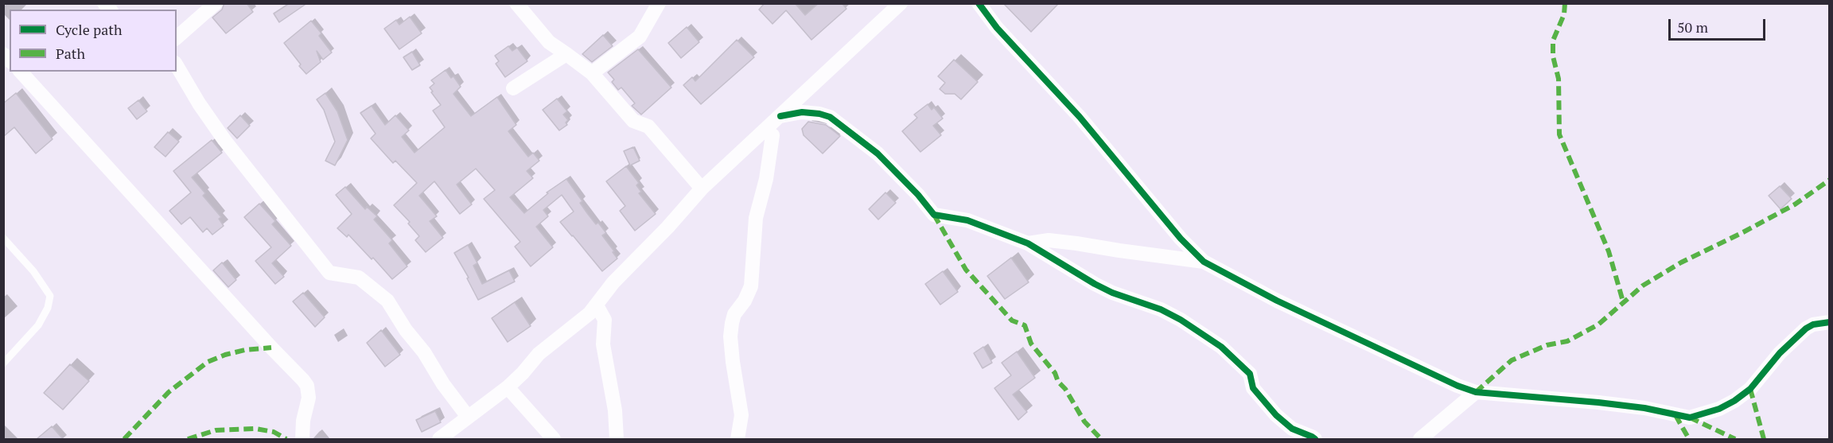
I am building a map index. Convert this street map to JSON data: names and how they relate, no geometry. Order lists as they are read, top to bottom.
{
  "legend": ["Cycle path", "Path"],
  "scale_bar": "50 m"
}
